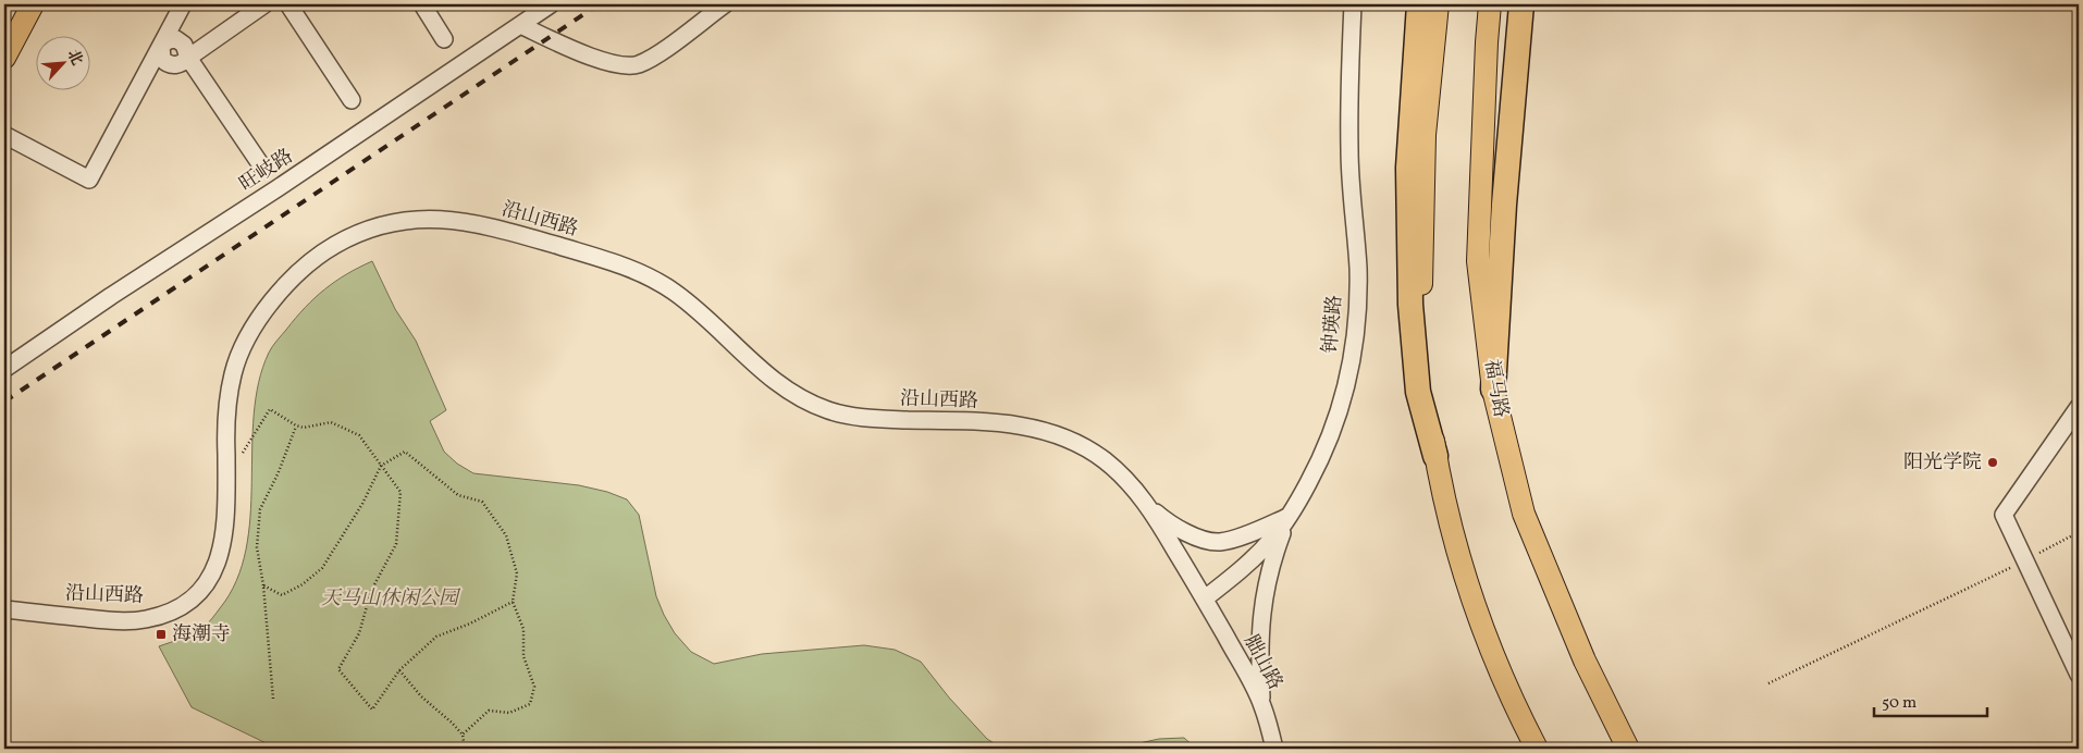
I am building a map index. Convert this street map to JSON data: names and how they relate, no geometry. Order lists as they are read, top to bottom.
{
  "streets": {
    "main road": ["福马路"],
    "street": [
      "旺岐路",
      "沿山西路",
      "钟瑛路",
      "胐山路"
    ]
  },
  "crossings": [
    ["沿山西路", "钟瑛路"],
    ["沿山西路", "胐山路"],
    ["钟瑛路", "胐山路"]
  ],
  "parks": ["天马山休闲公园"],
  "places": {
    "other": ["阳光学院"],
    "transit": ["海潮寺"]
  },
  "scale_bar": "50 m",
  "north": "top right"
}
